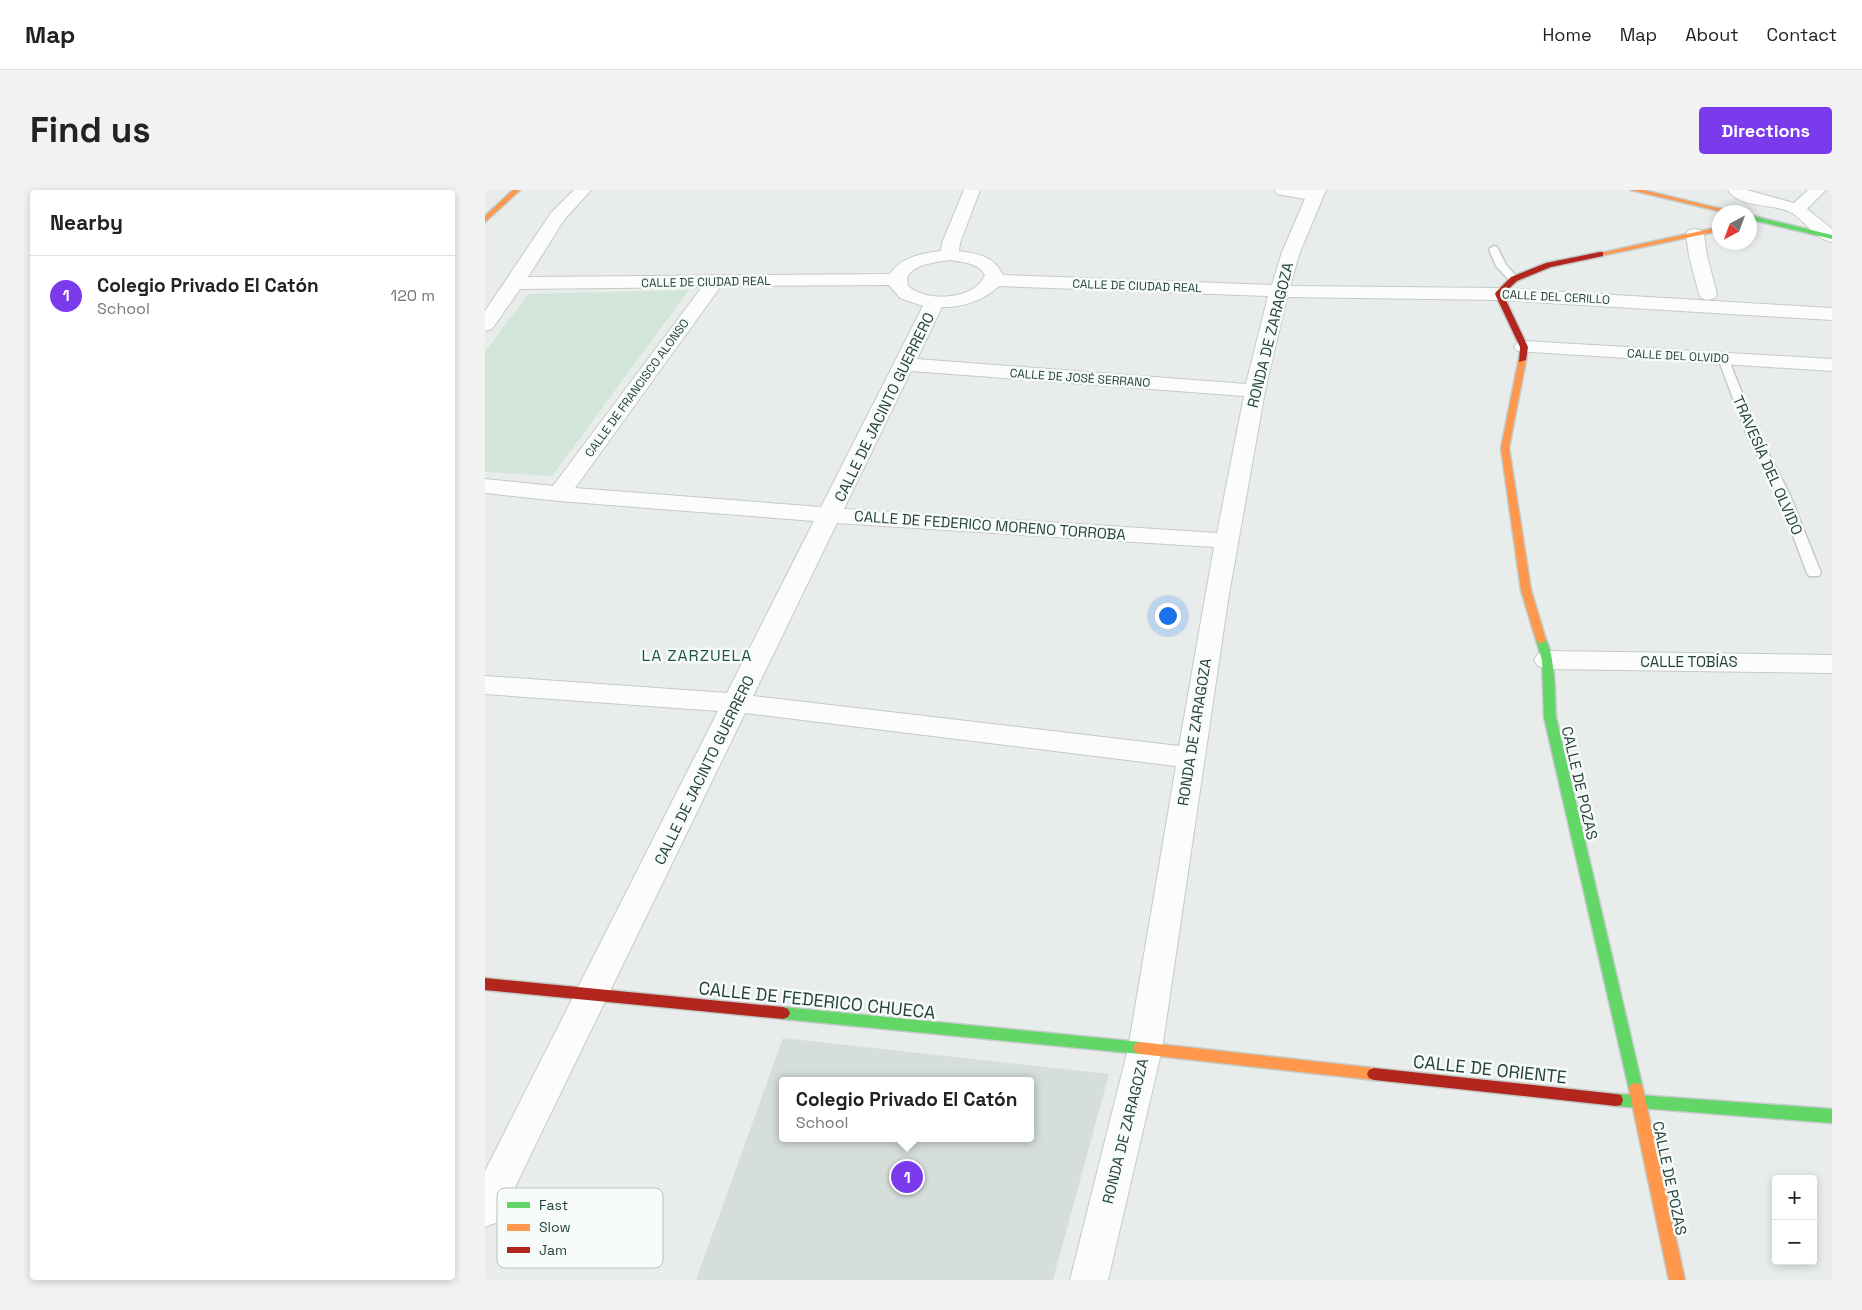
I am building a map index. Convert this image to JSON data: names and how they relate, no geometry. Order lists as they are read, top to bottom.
{
  "streets": {
    "street": [
      "CALLE DE CIUDAD REAL",
      "CALLE DEL CERILLO",
      "RONDA DE ZARAGOZA",
      "CALLE DEL OLVIDO",
      "CALLE DE JOSÉ SERRANO",
      "CALLE DE FRANCISCO ALONSO",
      "CALLE DE JACINTO GUERRERO",
      "CALLE DE FEDERICO MORENO TORROBA",
      "CALLE TOBÍAS",
      "CALLE DE POZAS",
      "CALLE DE FEDERICO CHUECA",
      "CALLE DE ORIENTE"
    ],
    "lane": ["TRAVESÍA DEL OLVIDO"]
  },
  "crossings": [
    ["CALLE DE CIUDAD REAL", "CALLE DEL CERILLO"],
    ["CALLE DE CIUDAD REAL", "RONDA DE ZARAGOZA"],
    ["CALLE DE CIUDAD REAL", "CALLE DE FRANCISCO ALONSO"],
    ["CALLE DEL CERILLO", "RONDA DE ZARAGOZA"],
    ["RONDA DE ZARAGOZA", "CALLE DE JOSÉ SERRANO"],
    ["RONDA DE ZARAGOZA", "CALLE DE FEDERICO MORENO TORROBA"],
    ["RONDA DE ZARAGOZA", "CALLE DE FEDERICO CHUECA"],
    ["RONDA DE ZARAGOZA", "CALLE DE ORIENTE"],
    ["CALLE DEL OLVIDO", "TRAVESÍA DEL OLVIDO"],
    ["CALLE DEL OLVIDO", "CALLE DE POZAS"],
    ["CALLE DE JOSÉ SERRANO", "CALLE DE JACINTO GUERRERO"],
    ["CALLE DE FRANCISCO ALONSO", "CALLE DE FEDERICO MORENO TORROBA"],
    ["CALLE DE JACINTO GUERRERO", "CALLE DE FEDERICO MORENO TORROBA"],
    ["CALLE DE JACINTO GUERRERO", "CALLE DE FEDERICO CHUECA"],
    ["CALLE TOBÍAS", "CALLE DE POZAS"],
    ["CALLE DE POZAS", "CALLE DE ORIENTE"],
    ["CALLE DE FEDERICO CHUECA", "CALLE DE ORIENTE"]
  ],
  "districts": ["LA ZARZUELA"],
  "legend": ["Fast", "Slow", "Jam"],
  "north": "bottom left",
  "page": {
    "header": "Map",
    "nav": [
      "Home",
      "Map",
      "About",
      "Contact"
    ],
    "buttons": "Directions",
    "title": "Find us",
    "heading": "Nearby",
    "list": [
      {
        "mark": "1",
        "name": "Colegio Privado El Catón",
        "note": "School",
        "value": "120 m"
      }
    ],
    "popup": ["Colegio Privado El Catón", "School"],
    "pins": "1",
    "map_buttons": ["+", "−"]
  }
}
